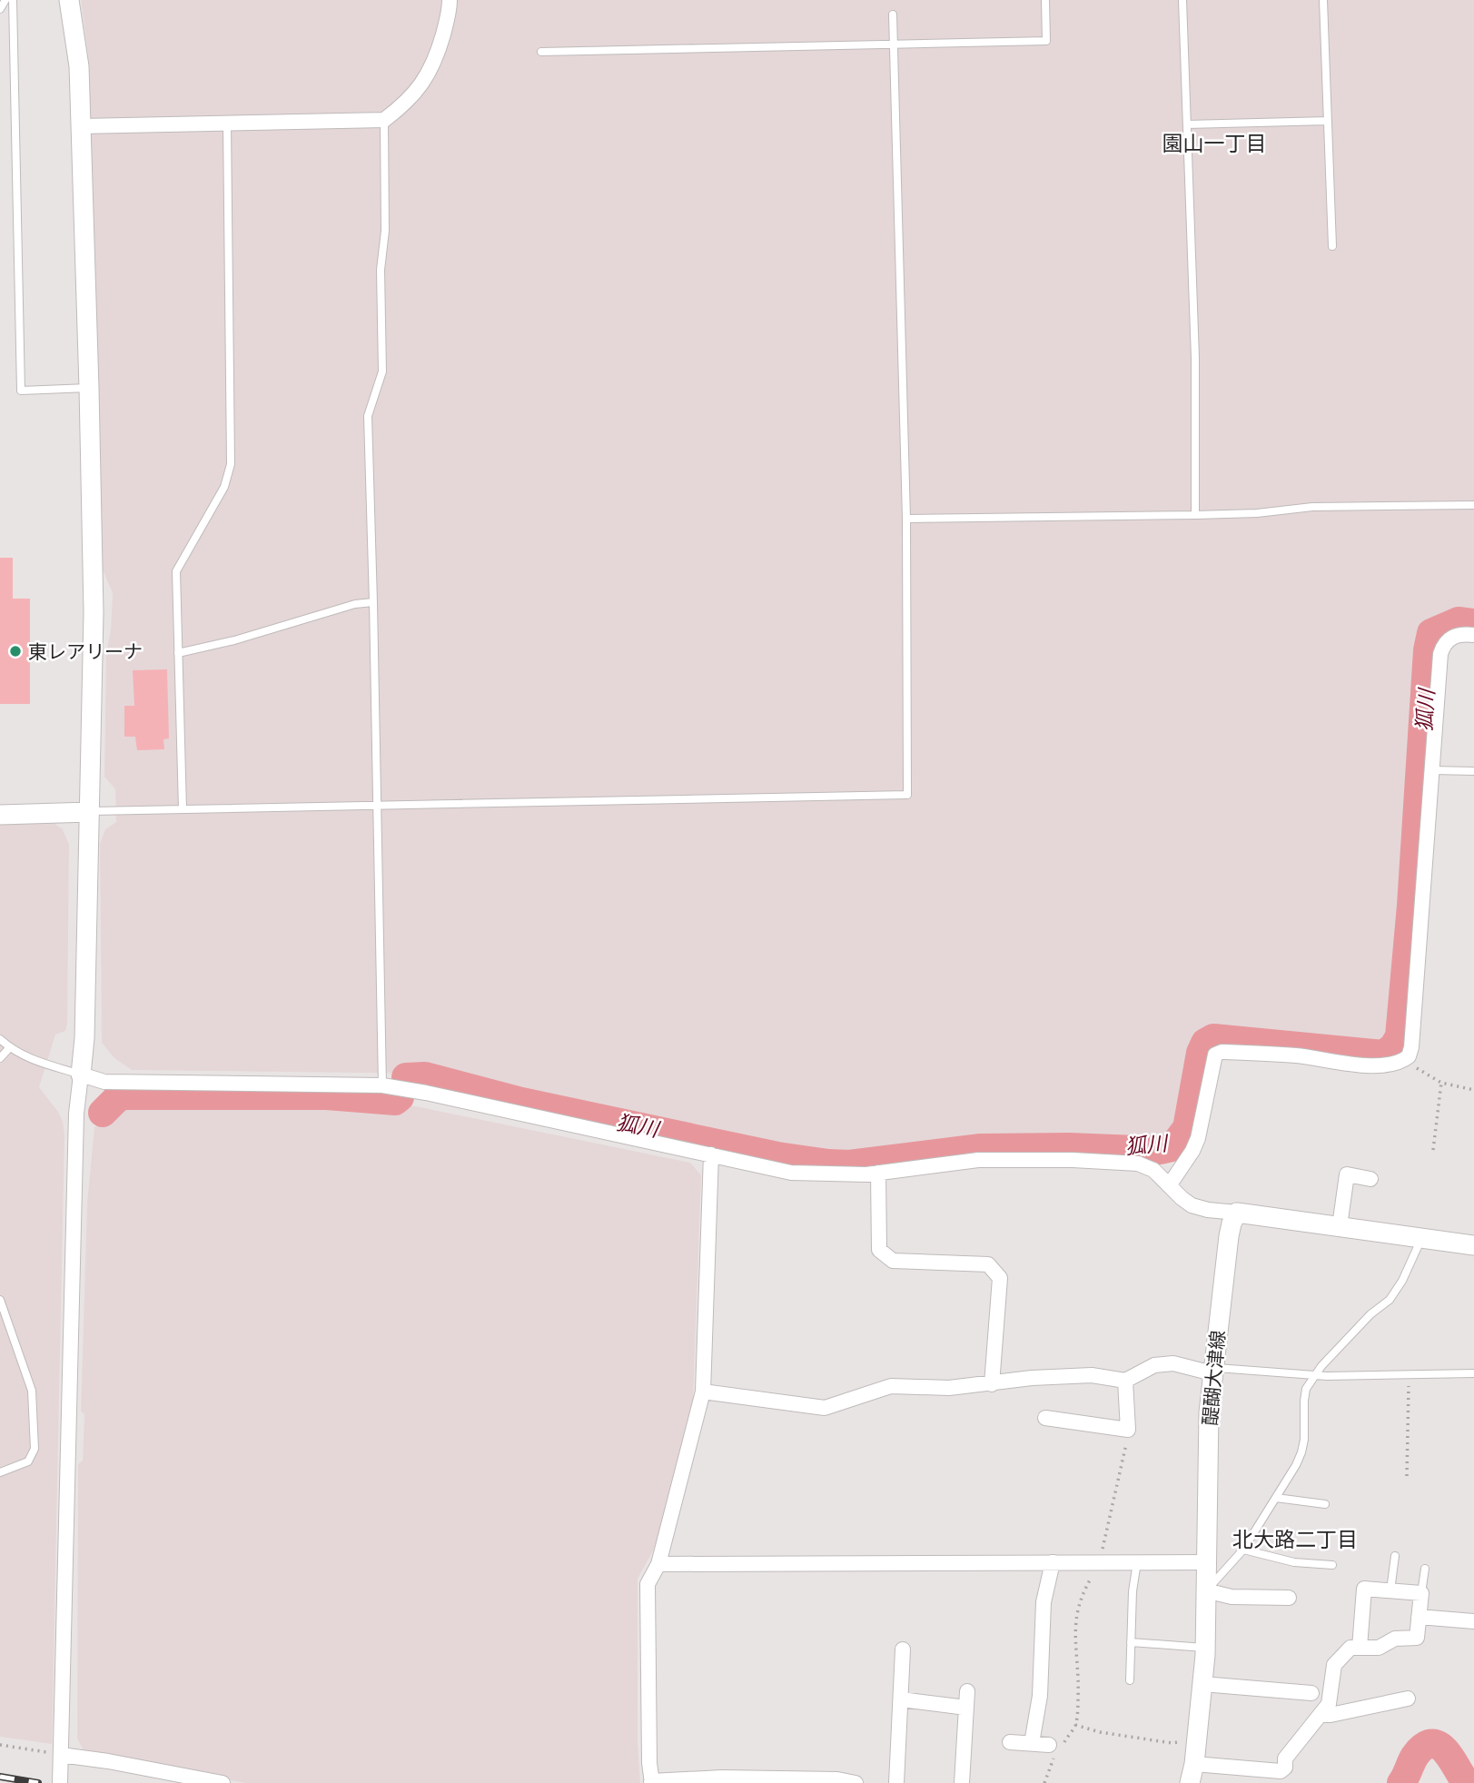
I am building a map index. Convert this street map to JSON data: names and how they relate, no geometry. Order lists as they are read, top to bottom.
{
  "streets": {
    "street": ["醍醐大津線"]
  },
  "districts": ["園山一丁目", "北大路二丁目"],
  "water": ["狐川"],
  "places": ["東レアリーナ"]
}
